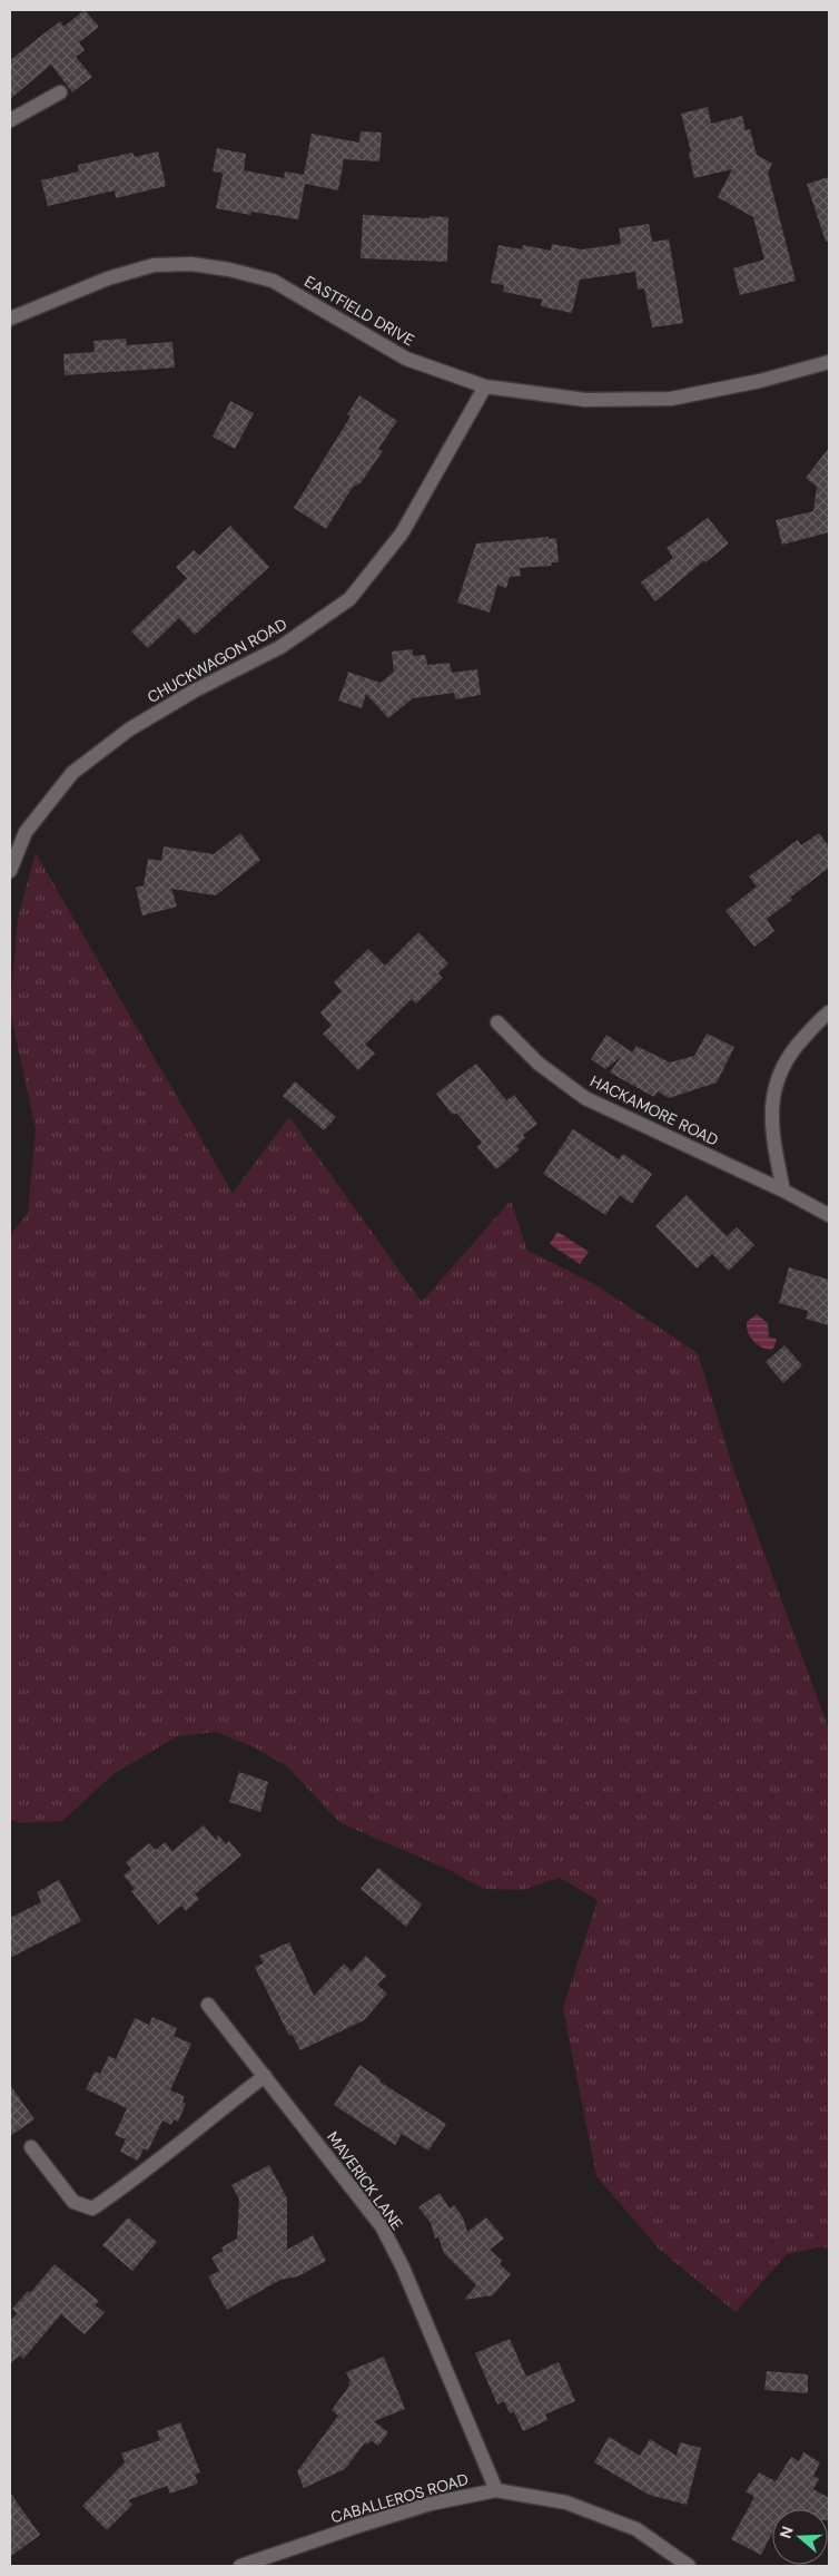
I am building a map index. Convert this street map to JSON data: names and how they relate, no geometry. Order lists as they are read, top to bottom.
{
  "streets": {
    "street": [
      "EASTFIELD DRIVE",
      "CHUCKWAGON ROAD",
      "HACKAMORE ROAD",
      "MAVERICK LANE",
      "CABALLEROS ROAD"
    ]
  },
  "crossings": [
    ["EASTFIELD DRIVE", "CHUCKWAGON ROAD"],
    ["MAVERICK LANE", "CABALLEROS ROAD"]
  ],
  "north": "left"
}
